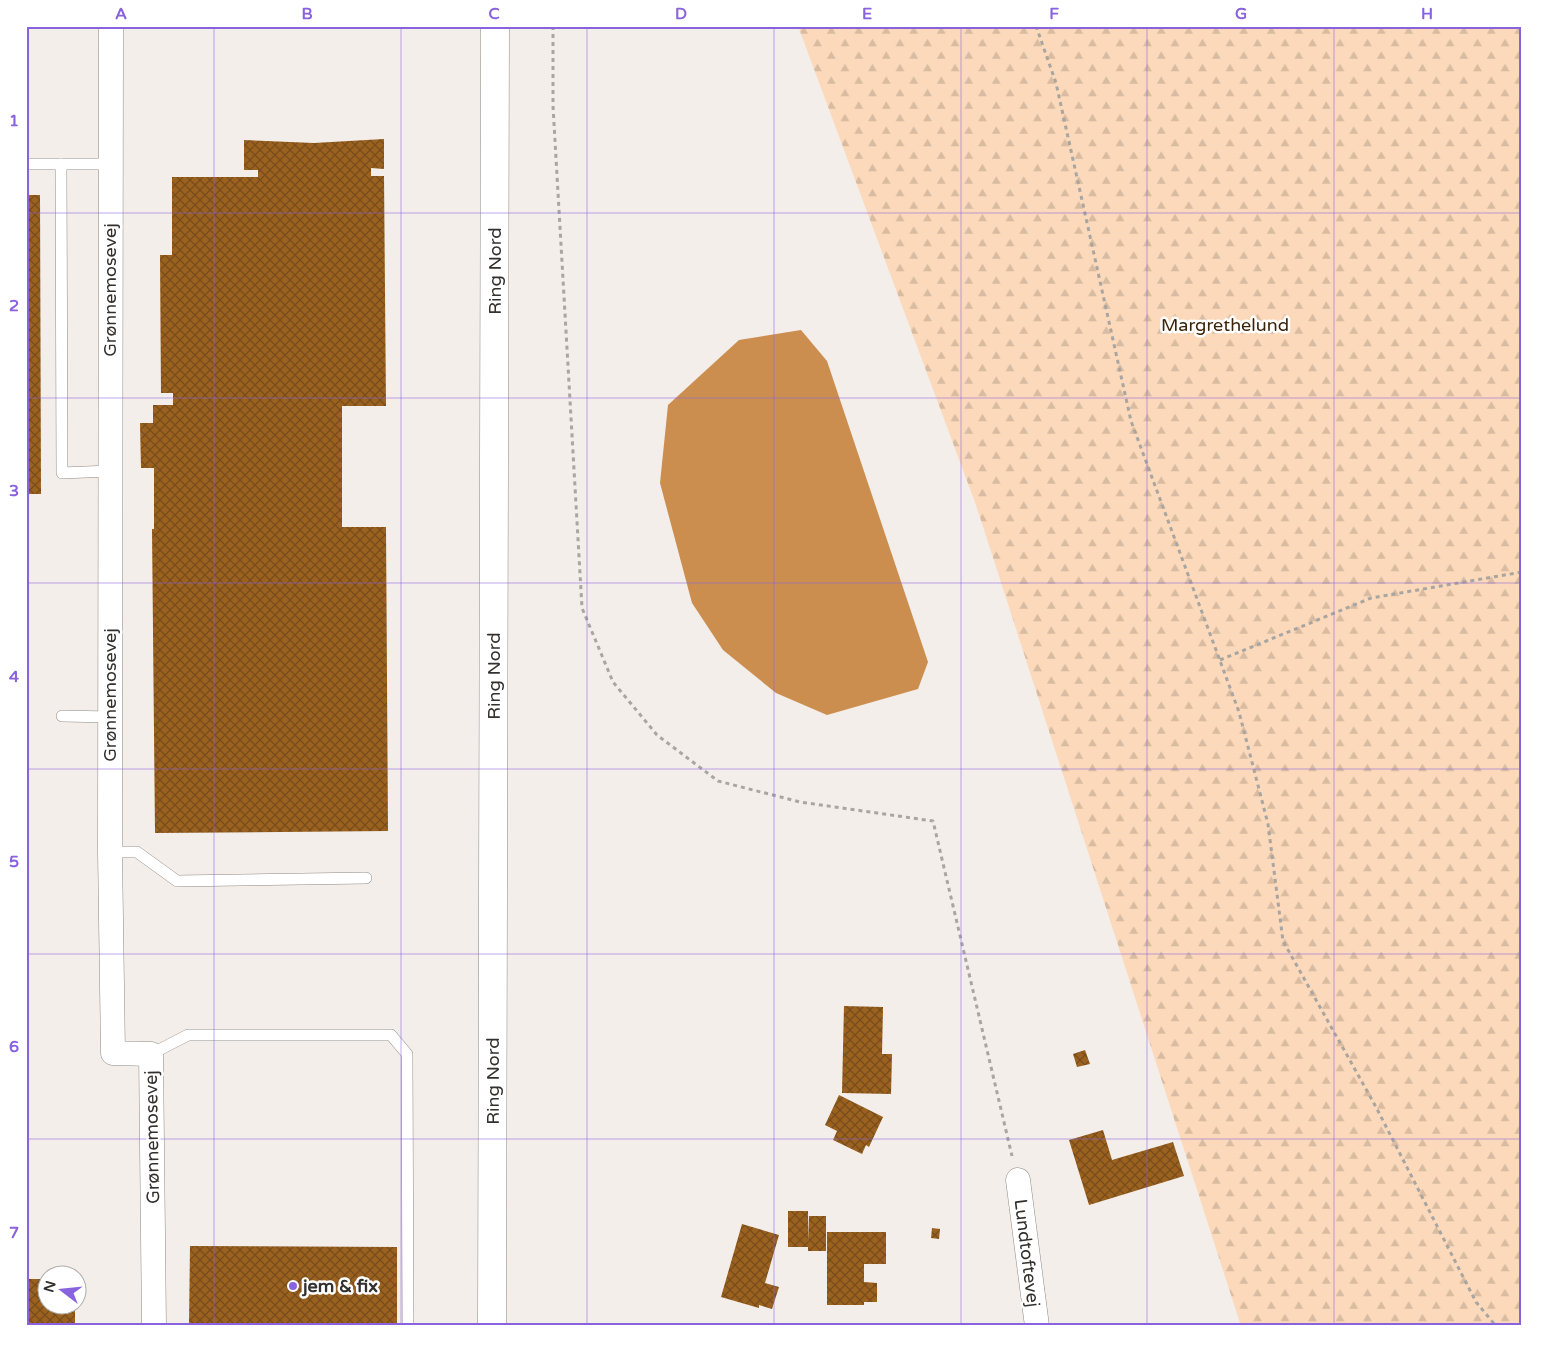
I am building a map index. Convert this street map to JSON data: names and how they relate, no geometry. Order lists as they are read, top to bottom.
{
  "streets": {
    "main road": ["Ring Nord"],
    "street": ["Grønnemosevej", "Lundtoftevej"]
  },
  "parks": ["Margrethelund"],
  "places": ["jem & fix"],
  "north": "left",
  "grid": {
    "columns": [
      "A",
      "B",
      "C",
      "D",
      "E",
      "F",
      "G",
      "H"
    ],
    "rows": [
      "1",
      "2",
      "3",
      "4",
      "5",
      "6",
      "7"
    ]
  }
}
